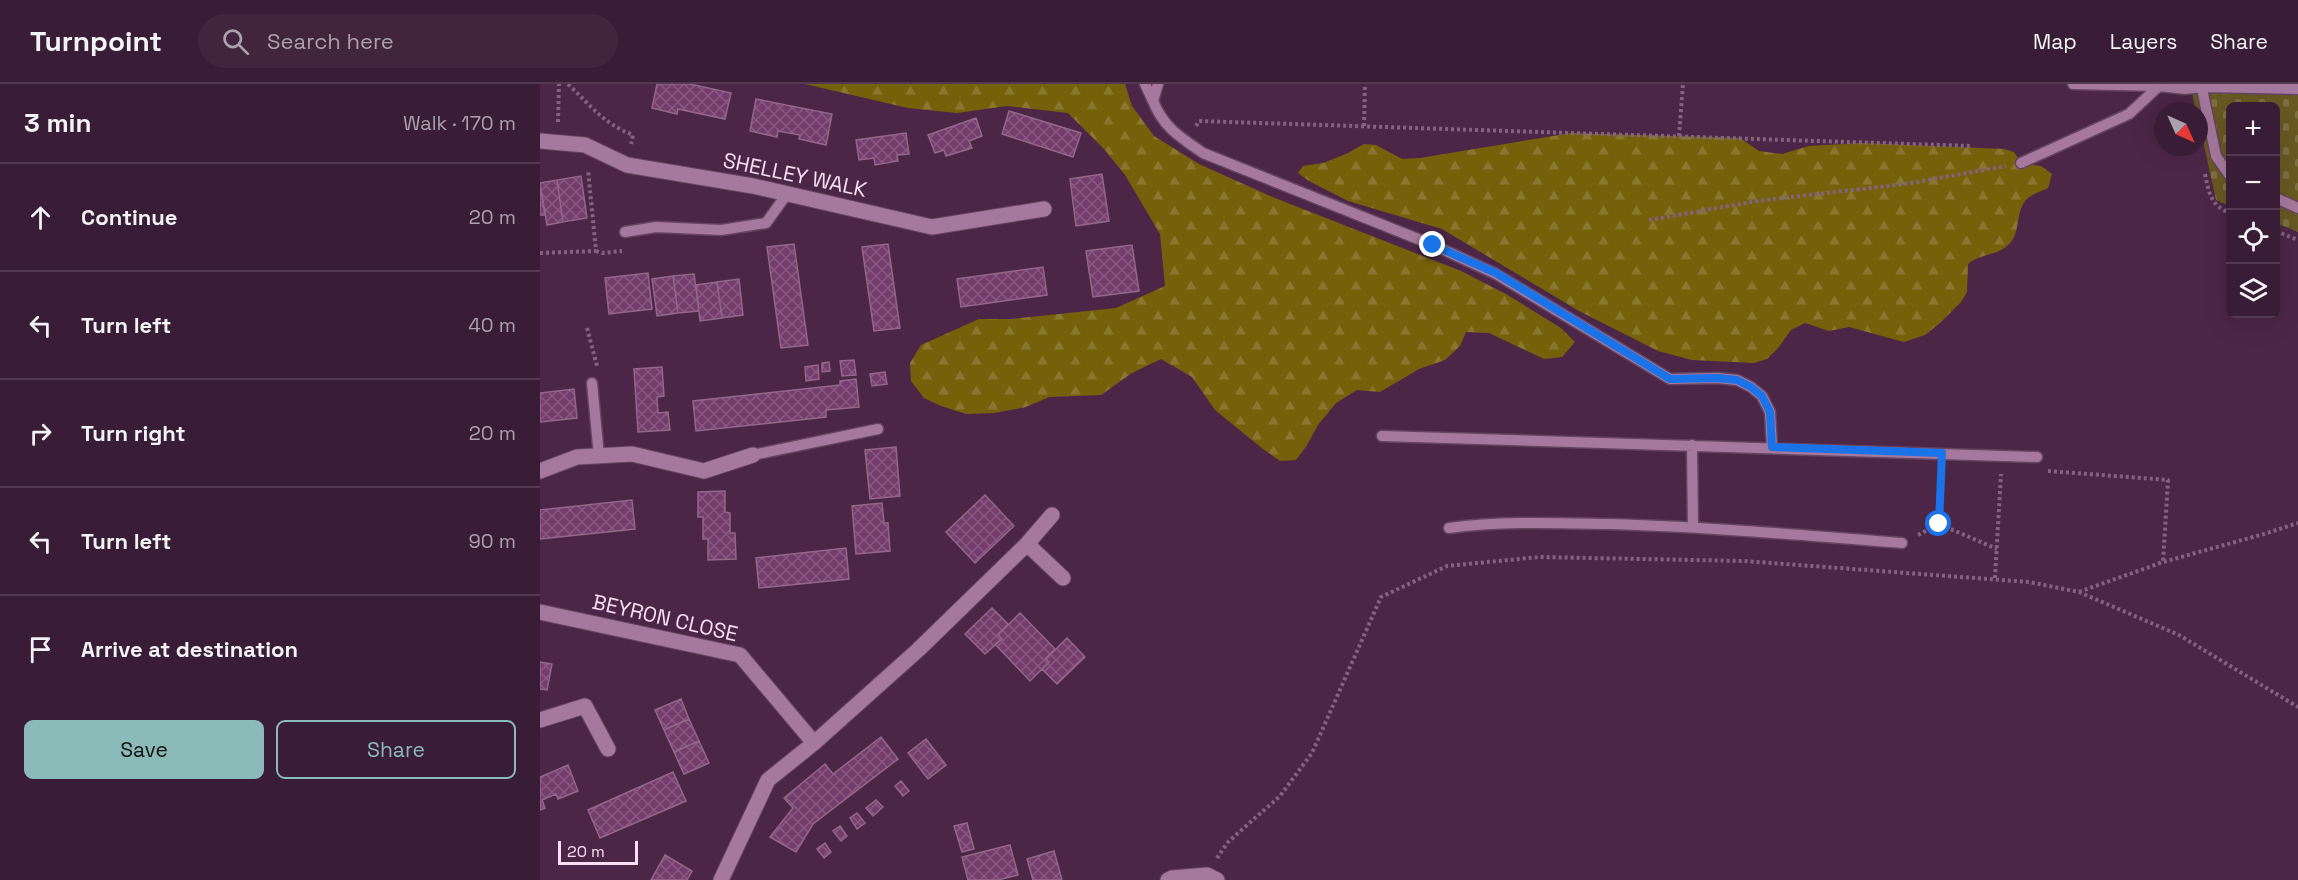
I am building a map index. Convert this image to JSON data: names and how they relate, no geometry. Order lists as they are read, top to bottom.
{
  "streets": {
    "street": ["SHELLEY WALK", "BEYRON CLOSE"]
  },
  "scale_bar": "20 m",
  "north": "bottom right",
  "page": {
    "header": "Turnpoint",
    "search": "Search here",
    "nav": ["Map", "Layers", "Share"],
    "heading": ["3 min", "Walk · 170 m"],
    "map_buttons": ["+", "−"],
    "list": [
      ["Continue", "20 m"],
      ["Turn left", "40 m"],
      ["Turn right", "20 m"],
      ["Turn left", "90 m"],
      "Arrive at destination"
    ],
    "buttons": ["Save", "Share"],
    "scale": "20 m"
  }
}
